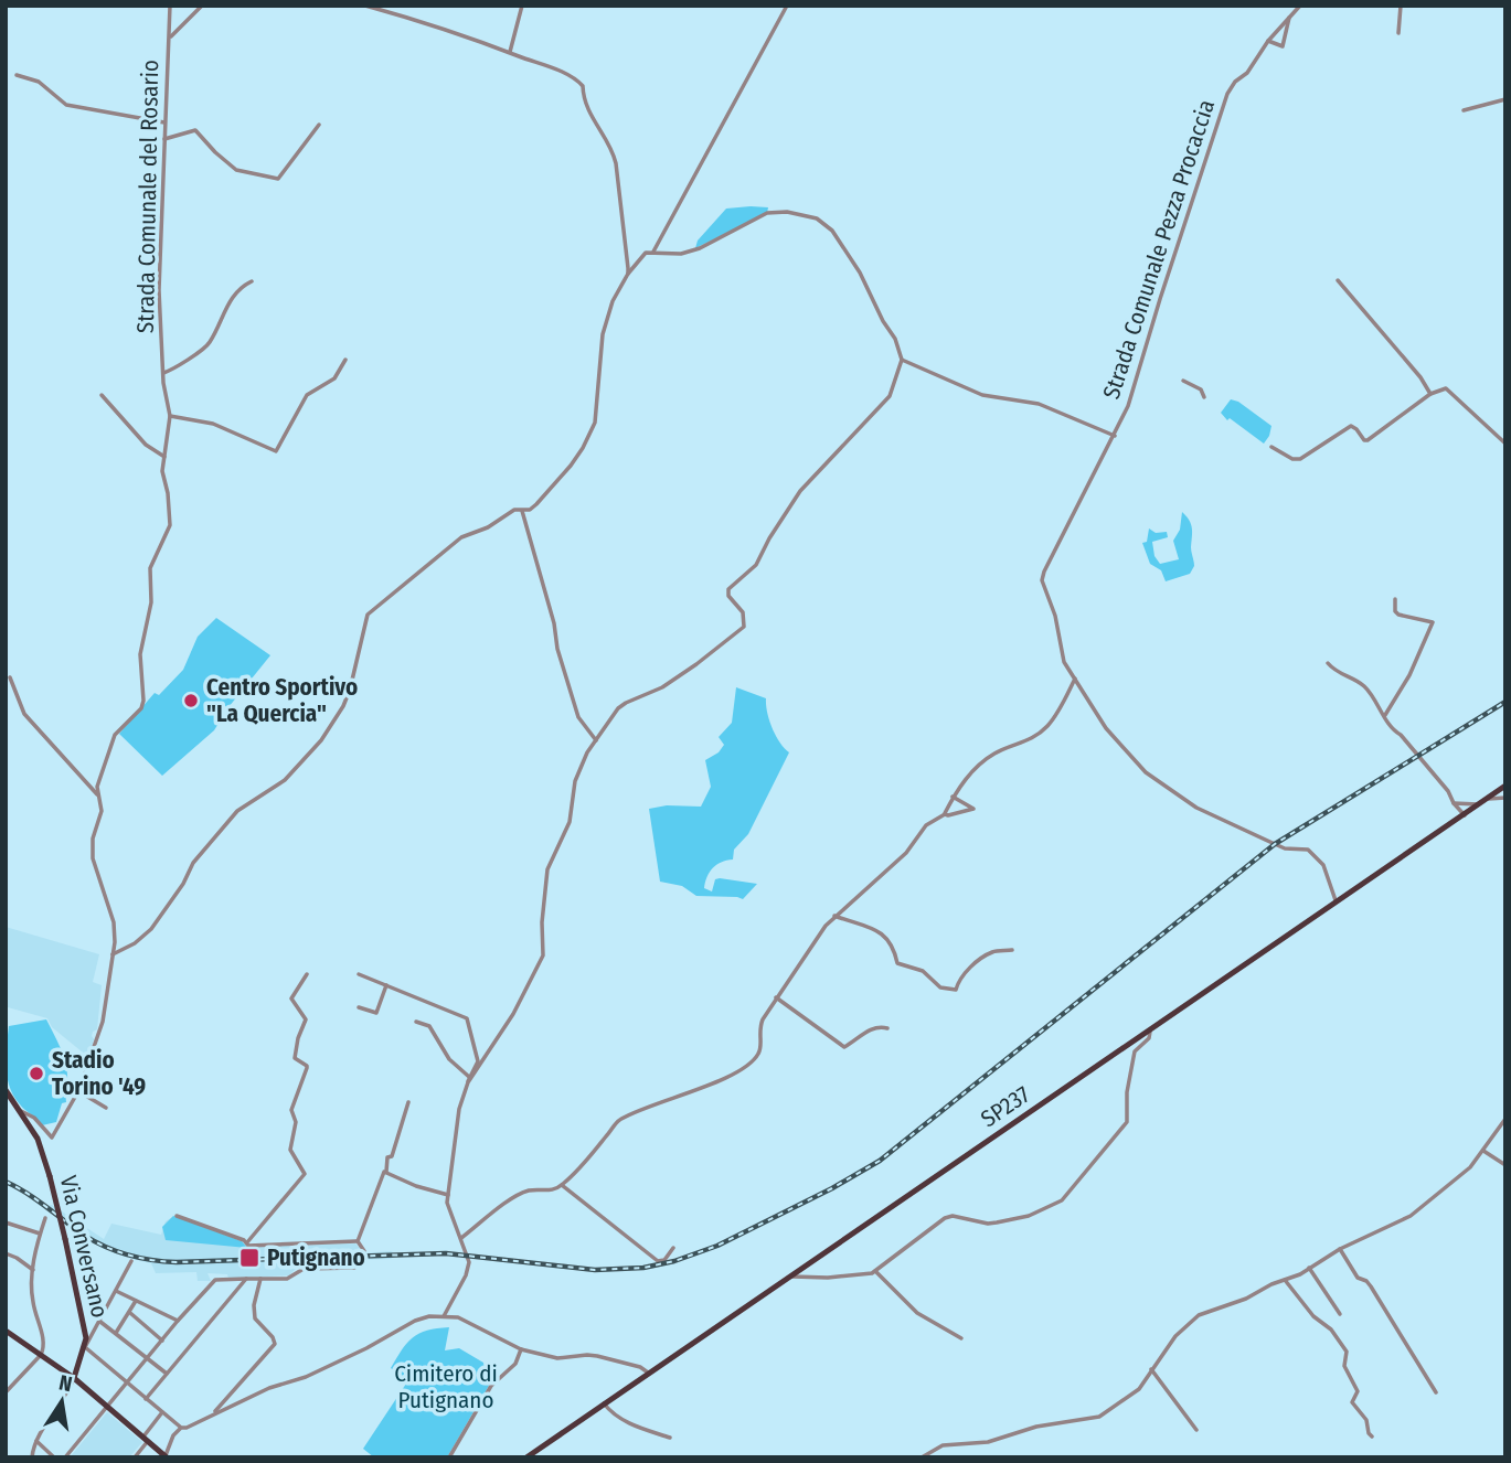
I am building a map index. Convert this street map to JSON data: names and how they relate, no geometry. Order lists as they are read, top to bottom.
{
  "streets": {
    "main road": ["SP237", "Via Conversano"],
    "street": ["Strada Comunale del Rosario", "Strada Comunale Pezza Procaccia"]
  },
  "crossings": [
    ["Strada Comunale del Rosario", "Via Conversano"],
    ["Strada Comunale Pezza Procaccia", "SP237"]
  ],
  "parks": ["Cimitero di Putignano"],
  "places": {
    "other": ["Centro Sportivo \"La Quercia\"", "Stadio Torino '49"],
    "transit": ["Putignano"]
  },
  "north": "top"
}
